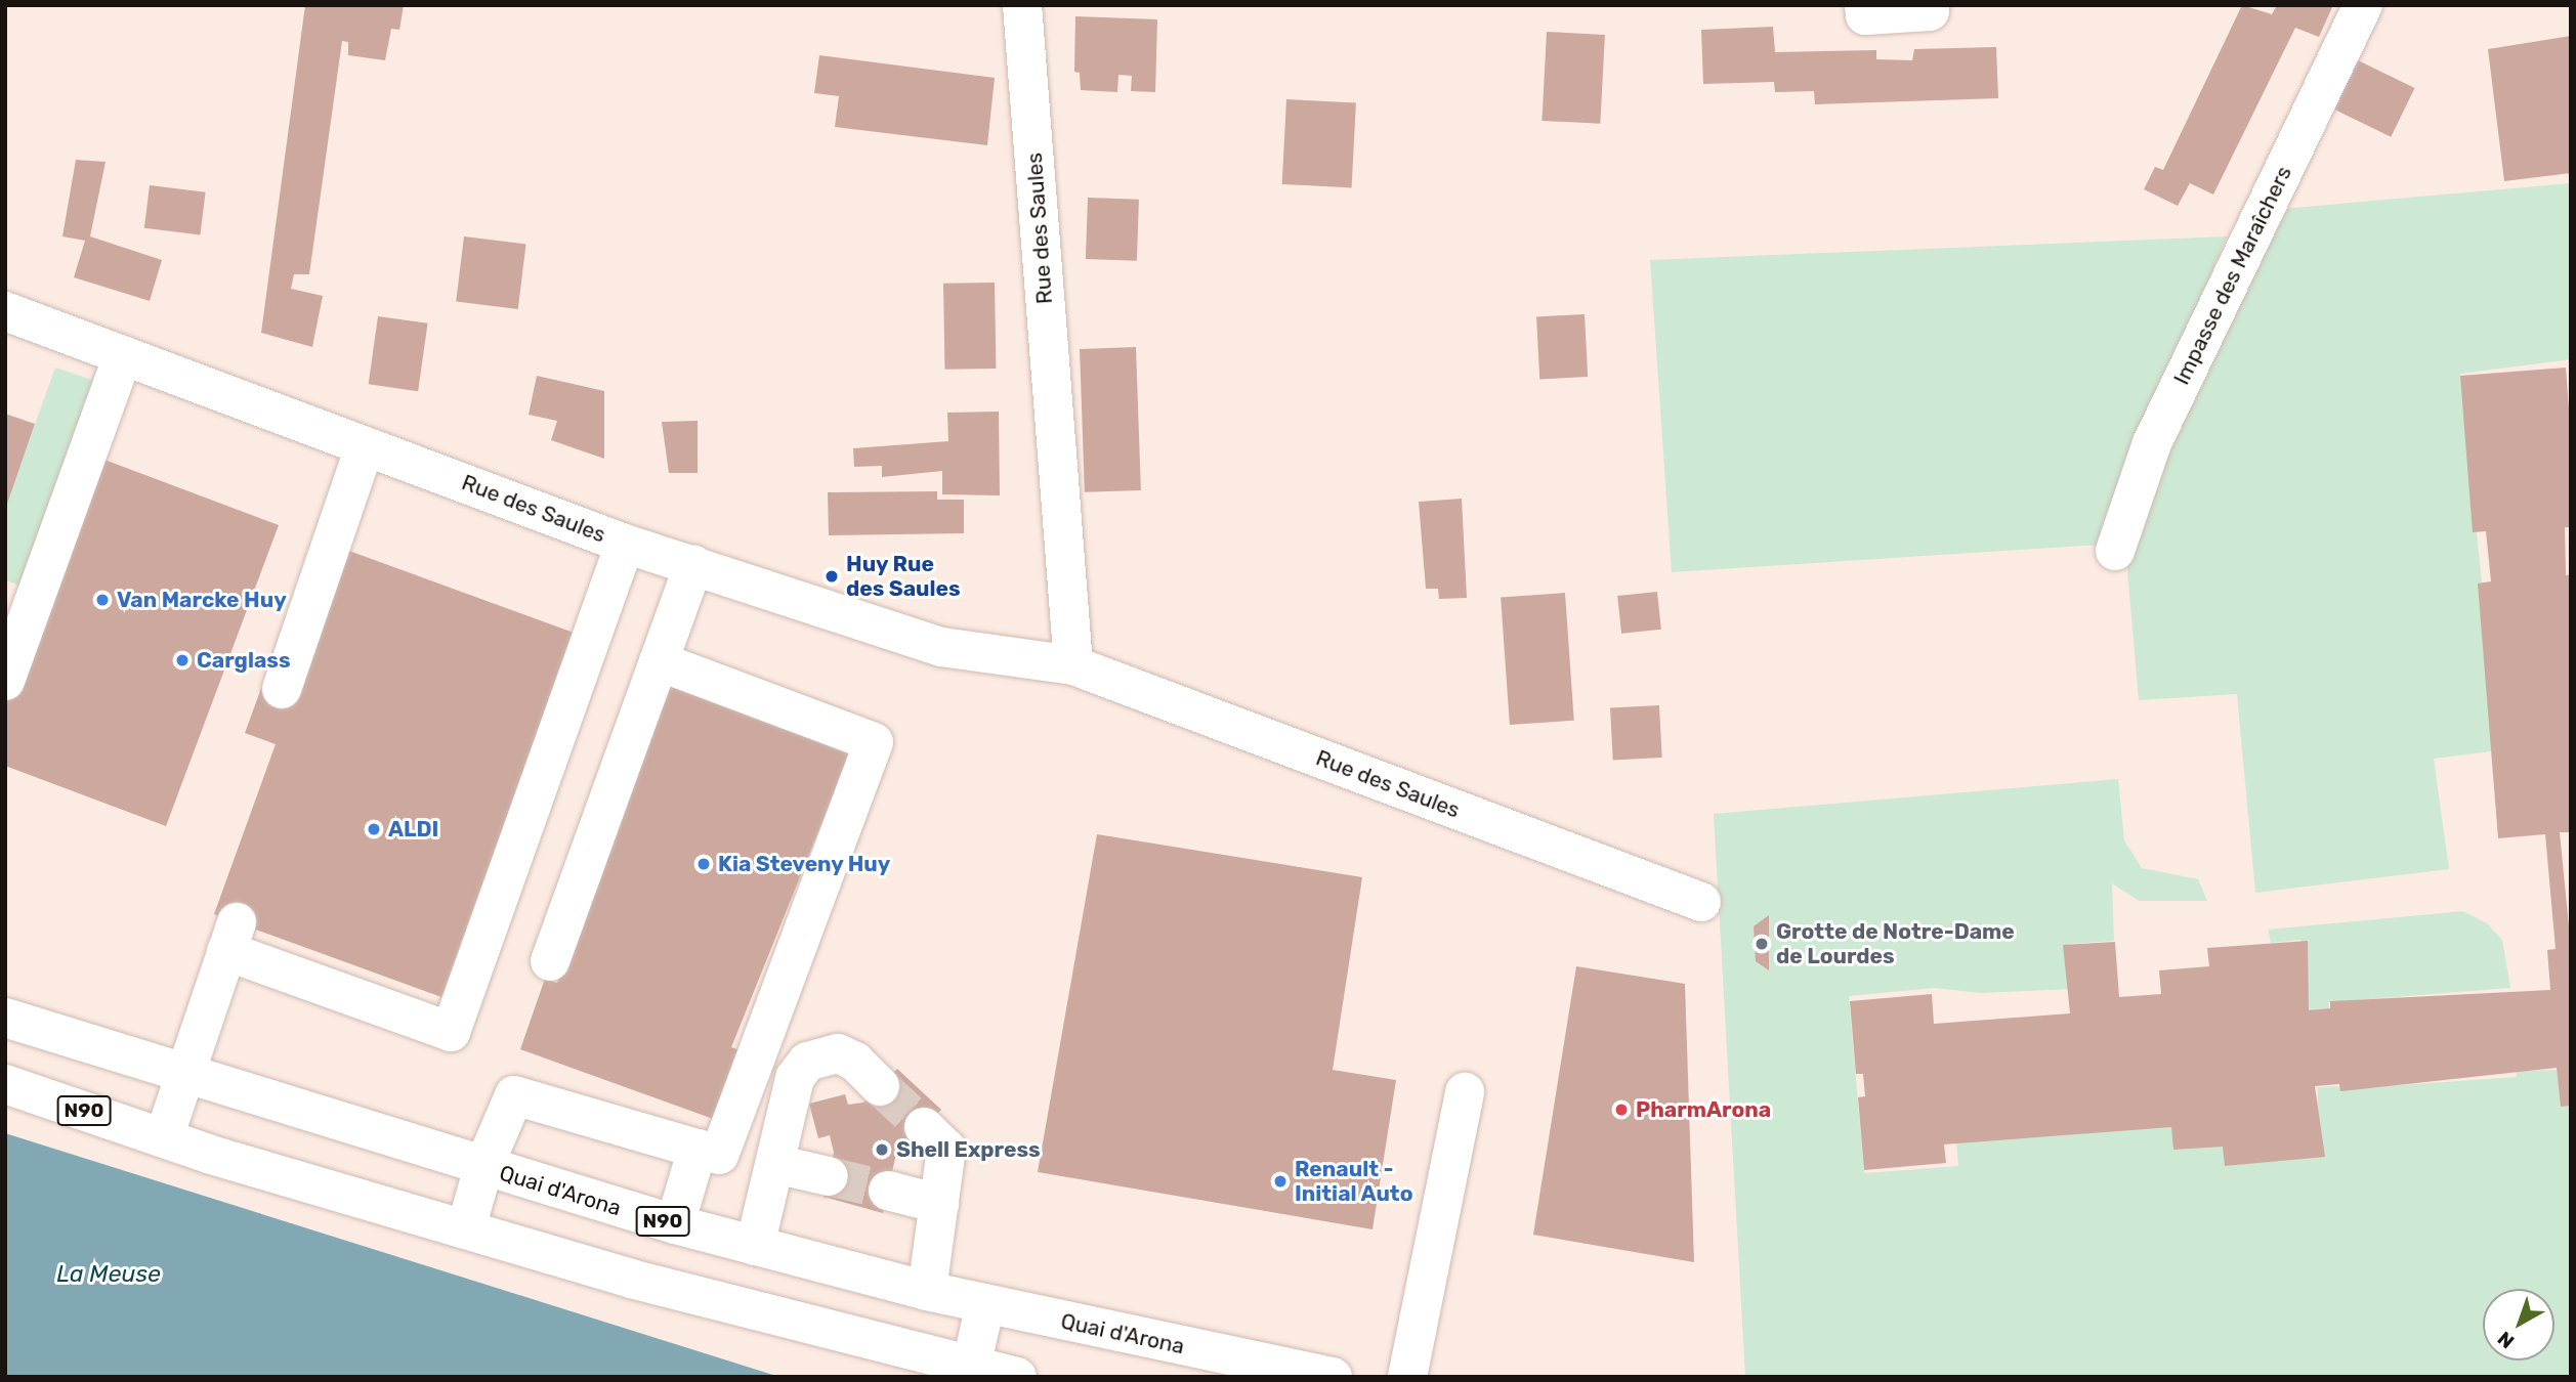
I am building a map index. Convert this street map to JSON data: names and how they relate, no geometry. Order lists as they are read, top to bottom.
{
  "streets": {
    "street": [
      "Rue des Saules",
      "Impasse des Maraîchers",
      "N90",
      "Quai d'Arona"
    ]
  },
  "water": ["La Meuse"],
  "places": [
    "Huy Rue des Saules",
    "Van Marcke Huy",
    "Carglass",
    "ALDI",
    "Kia Steveny Huy",
    "Grotte de Notre-Dame de Lourdes",
    "PharmArona",
    "Shell Express",
    "Renault - Initial Auto"
  ],
  "north": "bottom left"
}
